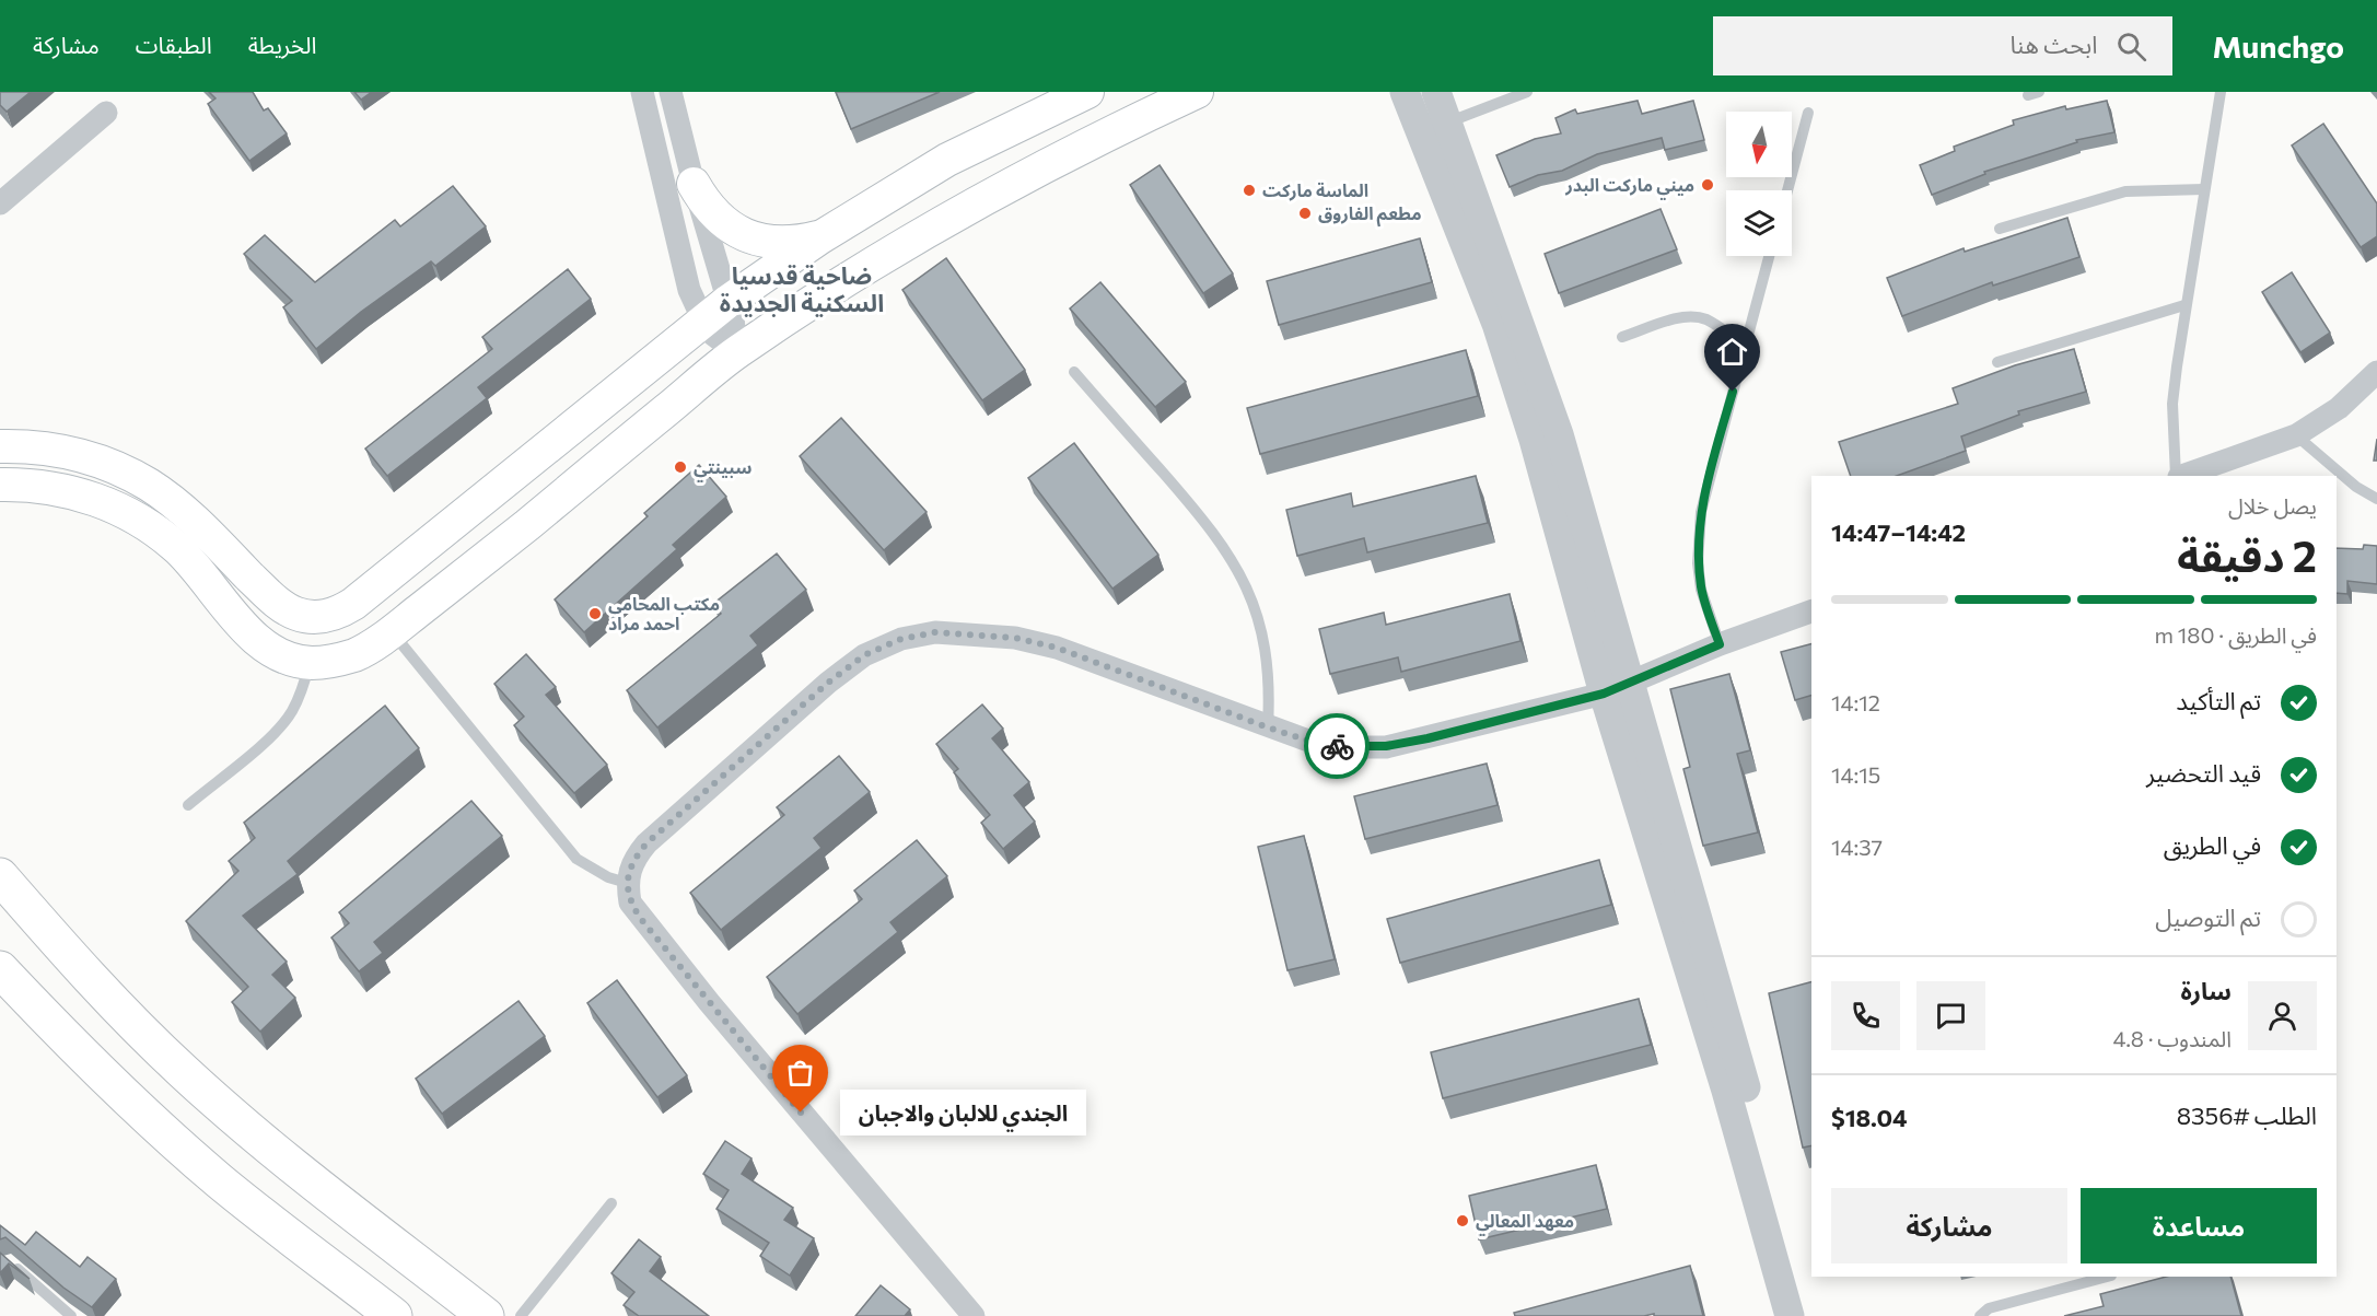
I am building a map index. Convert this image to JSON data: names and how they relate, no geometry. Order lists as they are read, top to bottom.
{
  "districts": ["ضاحية قدسيا السكنية الجديدة"],
  "places": [
    "ميني ماركت البدر",
    "الماسة ماركت",
    "مطعم الفاروق",
    "سبينتي",
    "مكتب المحامي احمد مراد",
    "الجندي للالبان والاجبان",
    "معهد المعالي"
  ],
  "north": "bottom",
  "page": {
    "header": "Munchgo",
    "search": "ابحث هنا",
    "nav": ["الخريطة", "الطبقات", "مشاركة"],
    "heading": ["2 دقيقة", "يصل خلال", "14:42–14:47"],
    "panel": [
      "سارة",
      "المندوب · 4.8",
      "الطلب #8356",
      "$18.04"
    ],
    "bar": "في الطريق · 180 m",
    "list": [
      ["تم التأكيد", "14:12"],
      ["قيد التحضير", "14:15"],
      ["في الطريق", "14:37"],
      "تم التوصيل"
    ],
    "bubble": "الجندي للالبان والاجبان",
    "buttons": ["مساعدة", "مشاركة"]
  }
}
